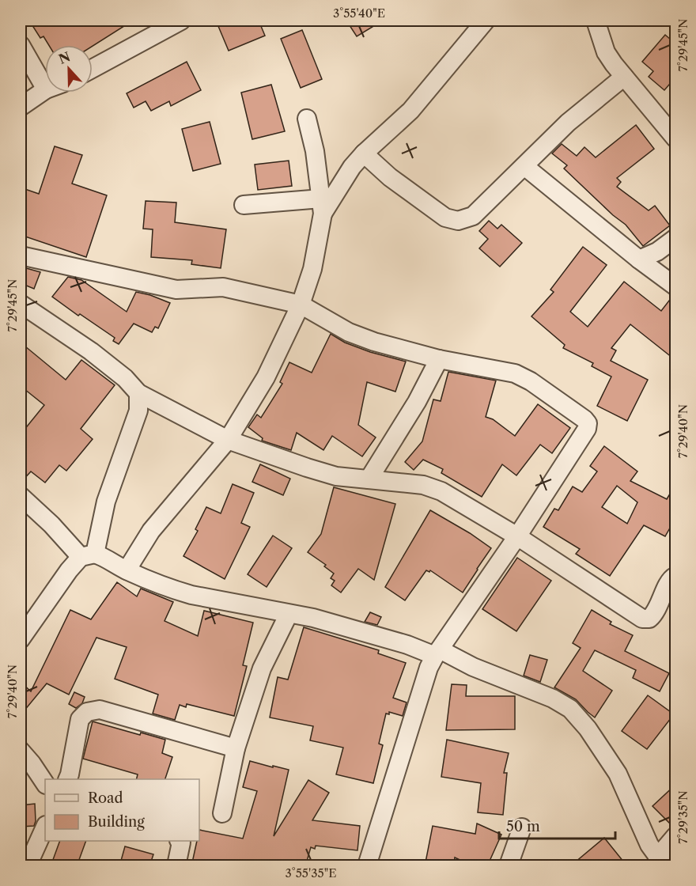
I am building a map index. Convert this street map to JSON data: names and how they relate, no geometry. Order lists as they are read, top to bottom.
{
  "legend": ["Road", "Building"],
  "scale_bar": "50 m",
  "north": "top",
  "coordinates": [
    "3°55'40\"E",
    "7°29'45\"N",
    "7°29'40\"N",
    "7°29'35\"N",
    "3°55'35\"E"
  ]
}
